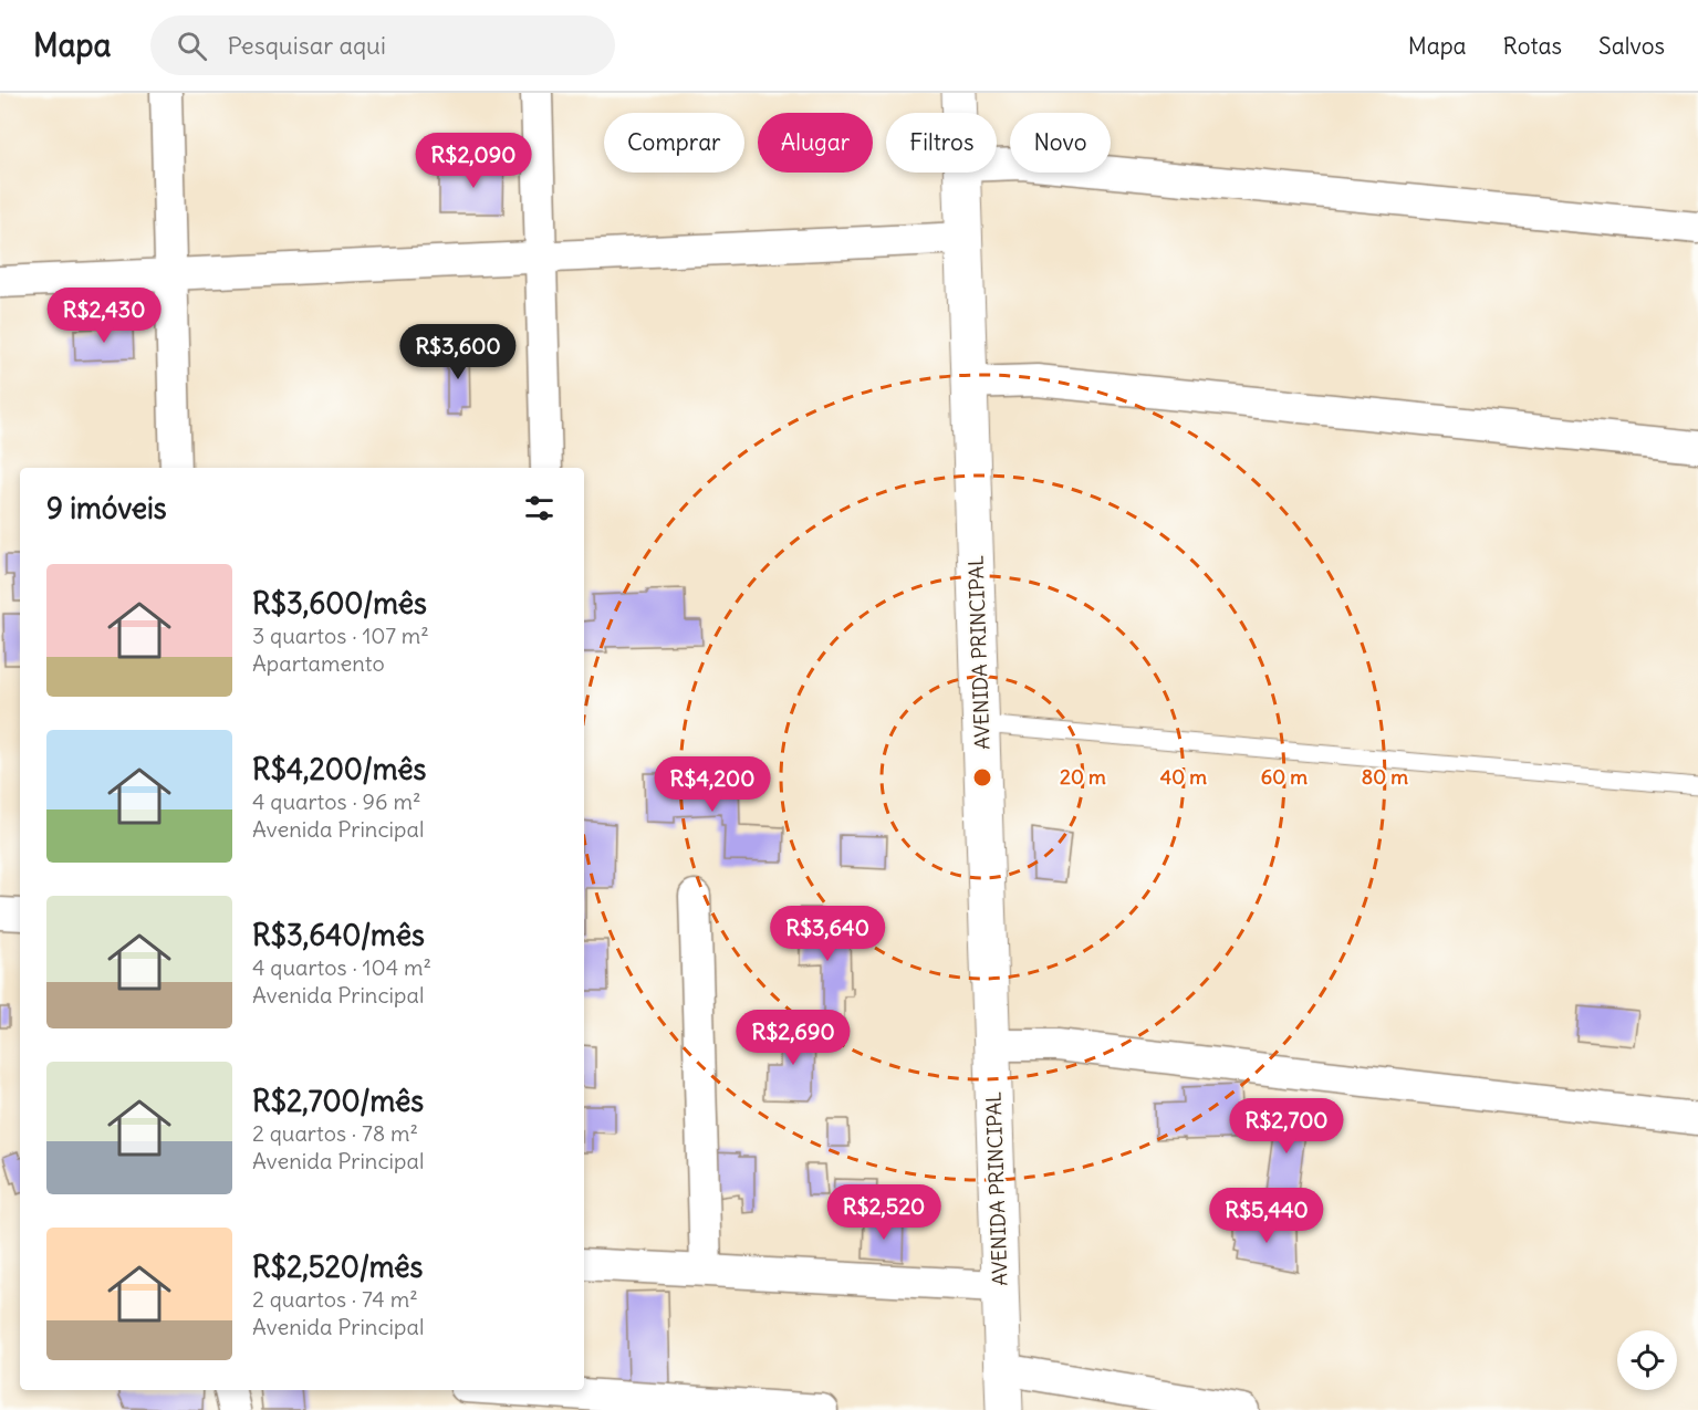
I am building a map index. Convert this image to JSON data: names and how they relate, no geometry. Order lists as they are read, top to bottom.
{
  "streets": {
    "street": ["AVENIDA PRINCIPAL"]
  },
  "page": {
    "header": "Mapa",
    "search": "Pesquisar aqui",
    "nav": ["Mapa", "Rotas", "Salvos"],
    "chip": [
      "Comprar",
      "Alugar",
      "Filtros",
      "Novo"
    ],
    "price": [
      "R$2,090",
      "R$2,430",
      "R$3,600",
      "R$4,200",
      "R$3,640",
      "R$2,690",
      "R$2,700",
      "R$2,520",
      "R$5,440"
    ],
    "heading": "9 imóveis",
    "list": [
      {
        "name": "R$3,600/mês",
        "note": "3 quartos · 107 m² · Apartamento"
      },
      {
        "name": "R$4,200/mês",
        "note": "4 quartos · 96 m² · Avenida Principal"
      },
      {
        "name": "R$3,640/mês",
        "note": "4 quartos · 104 m² · Avenida Principal"
      },
      {
        "name": "R$2,700/mês",
        "note": "2 quartos · 78 m² · Avenida Principal"
      },
      {
        "name": "R$2,520/mês",
        "note": "2 quartos · 74 m² · Avenida Principal"
      }
    ]
  },
  "rings": [
    "20 m",
    "40 m",
    "60 m",
    "80 m"
  ]
}
